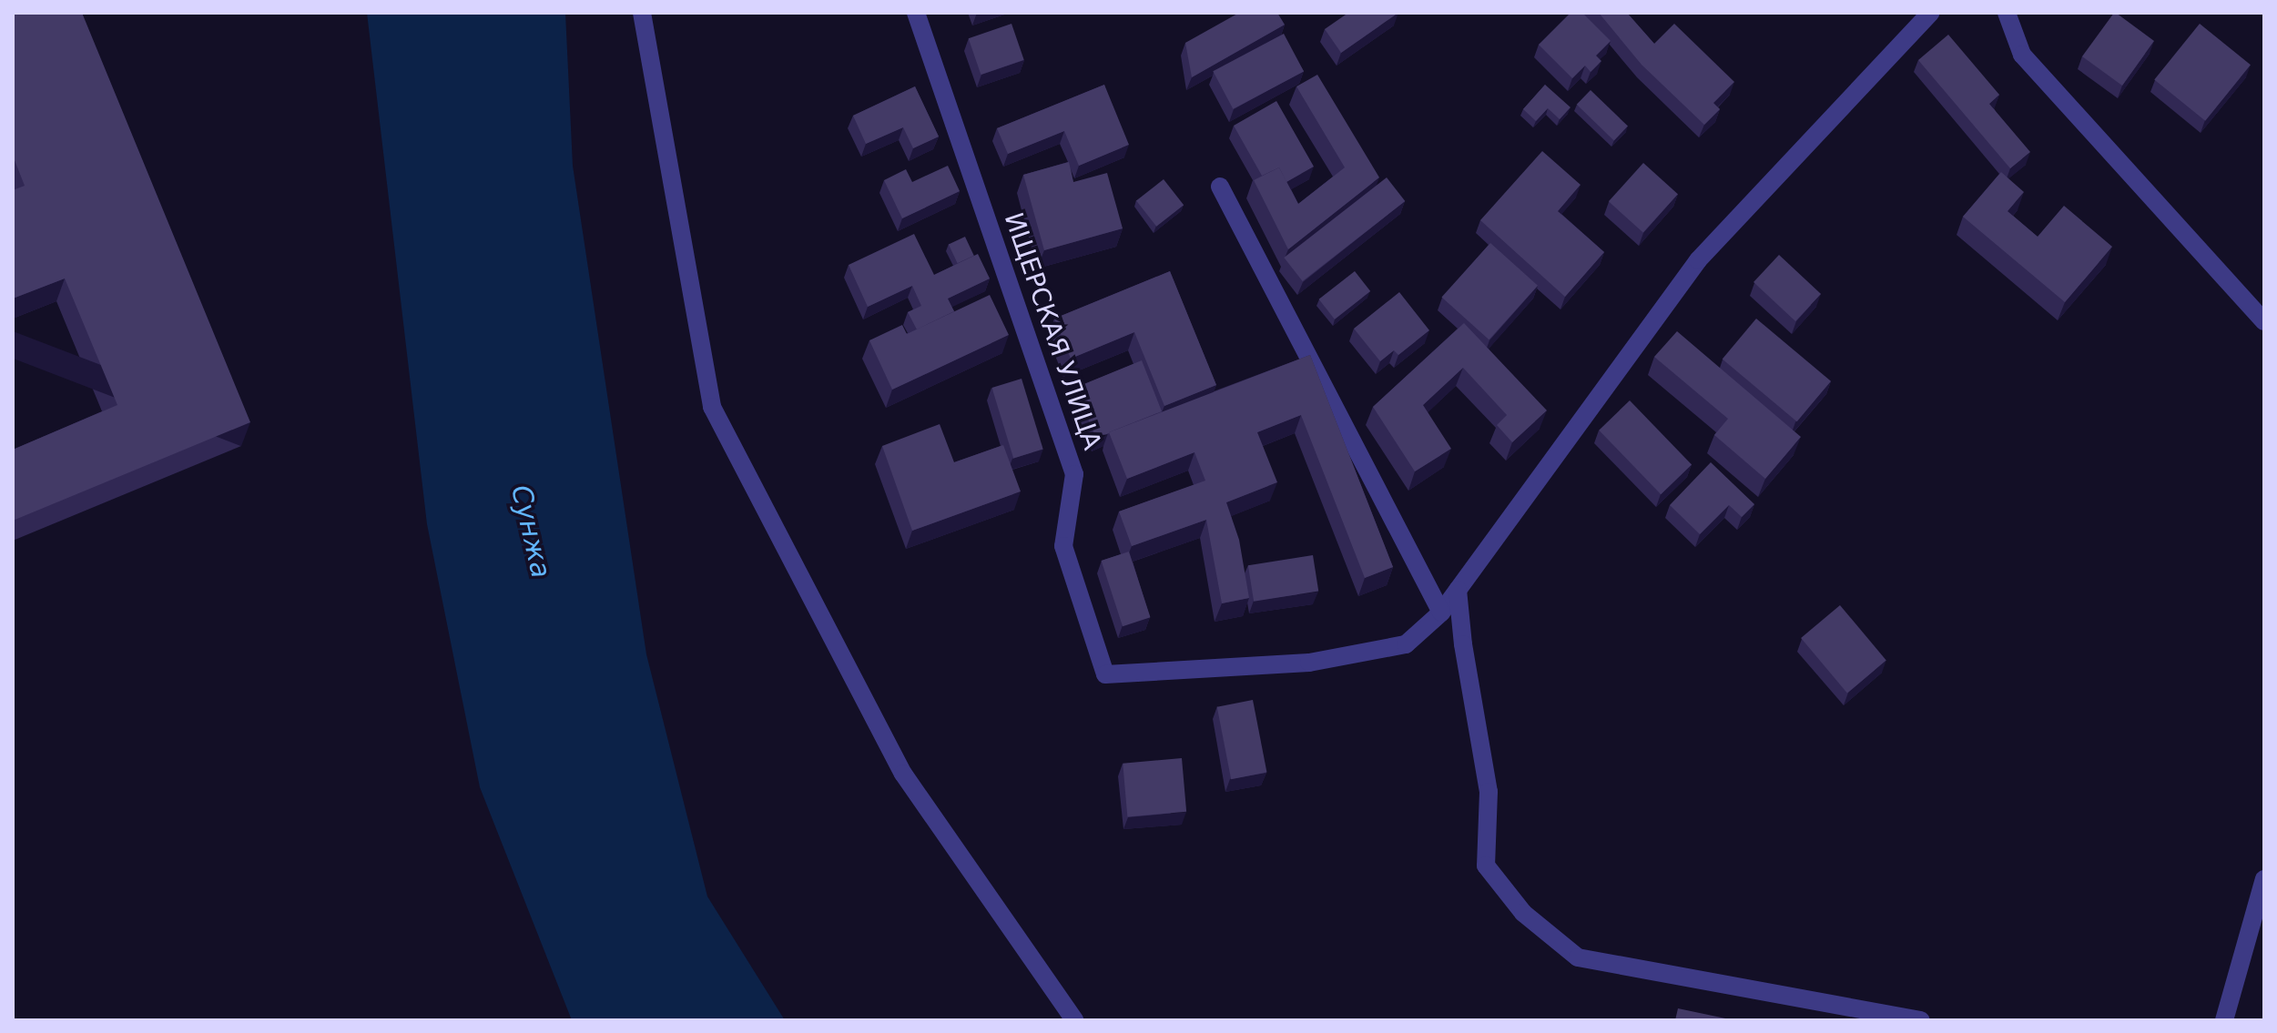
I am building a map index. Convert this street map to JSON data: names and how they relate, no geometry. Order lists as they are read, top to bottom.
{
  "streets": {
    "street": ["ИЩЕРСКАЯ УЛИЦА"]
  },
  "water": ["Сунжа"]
}
